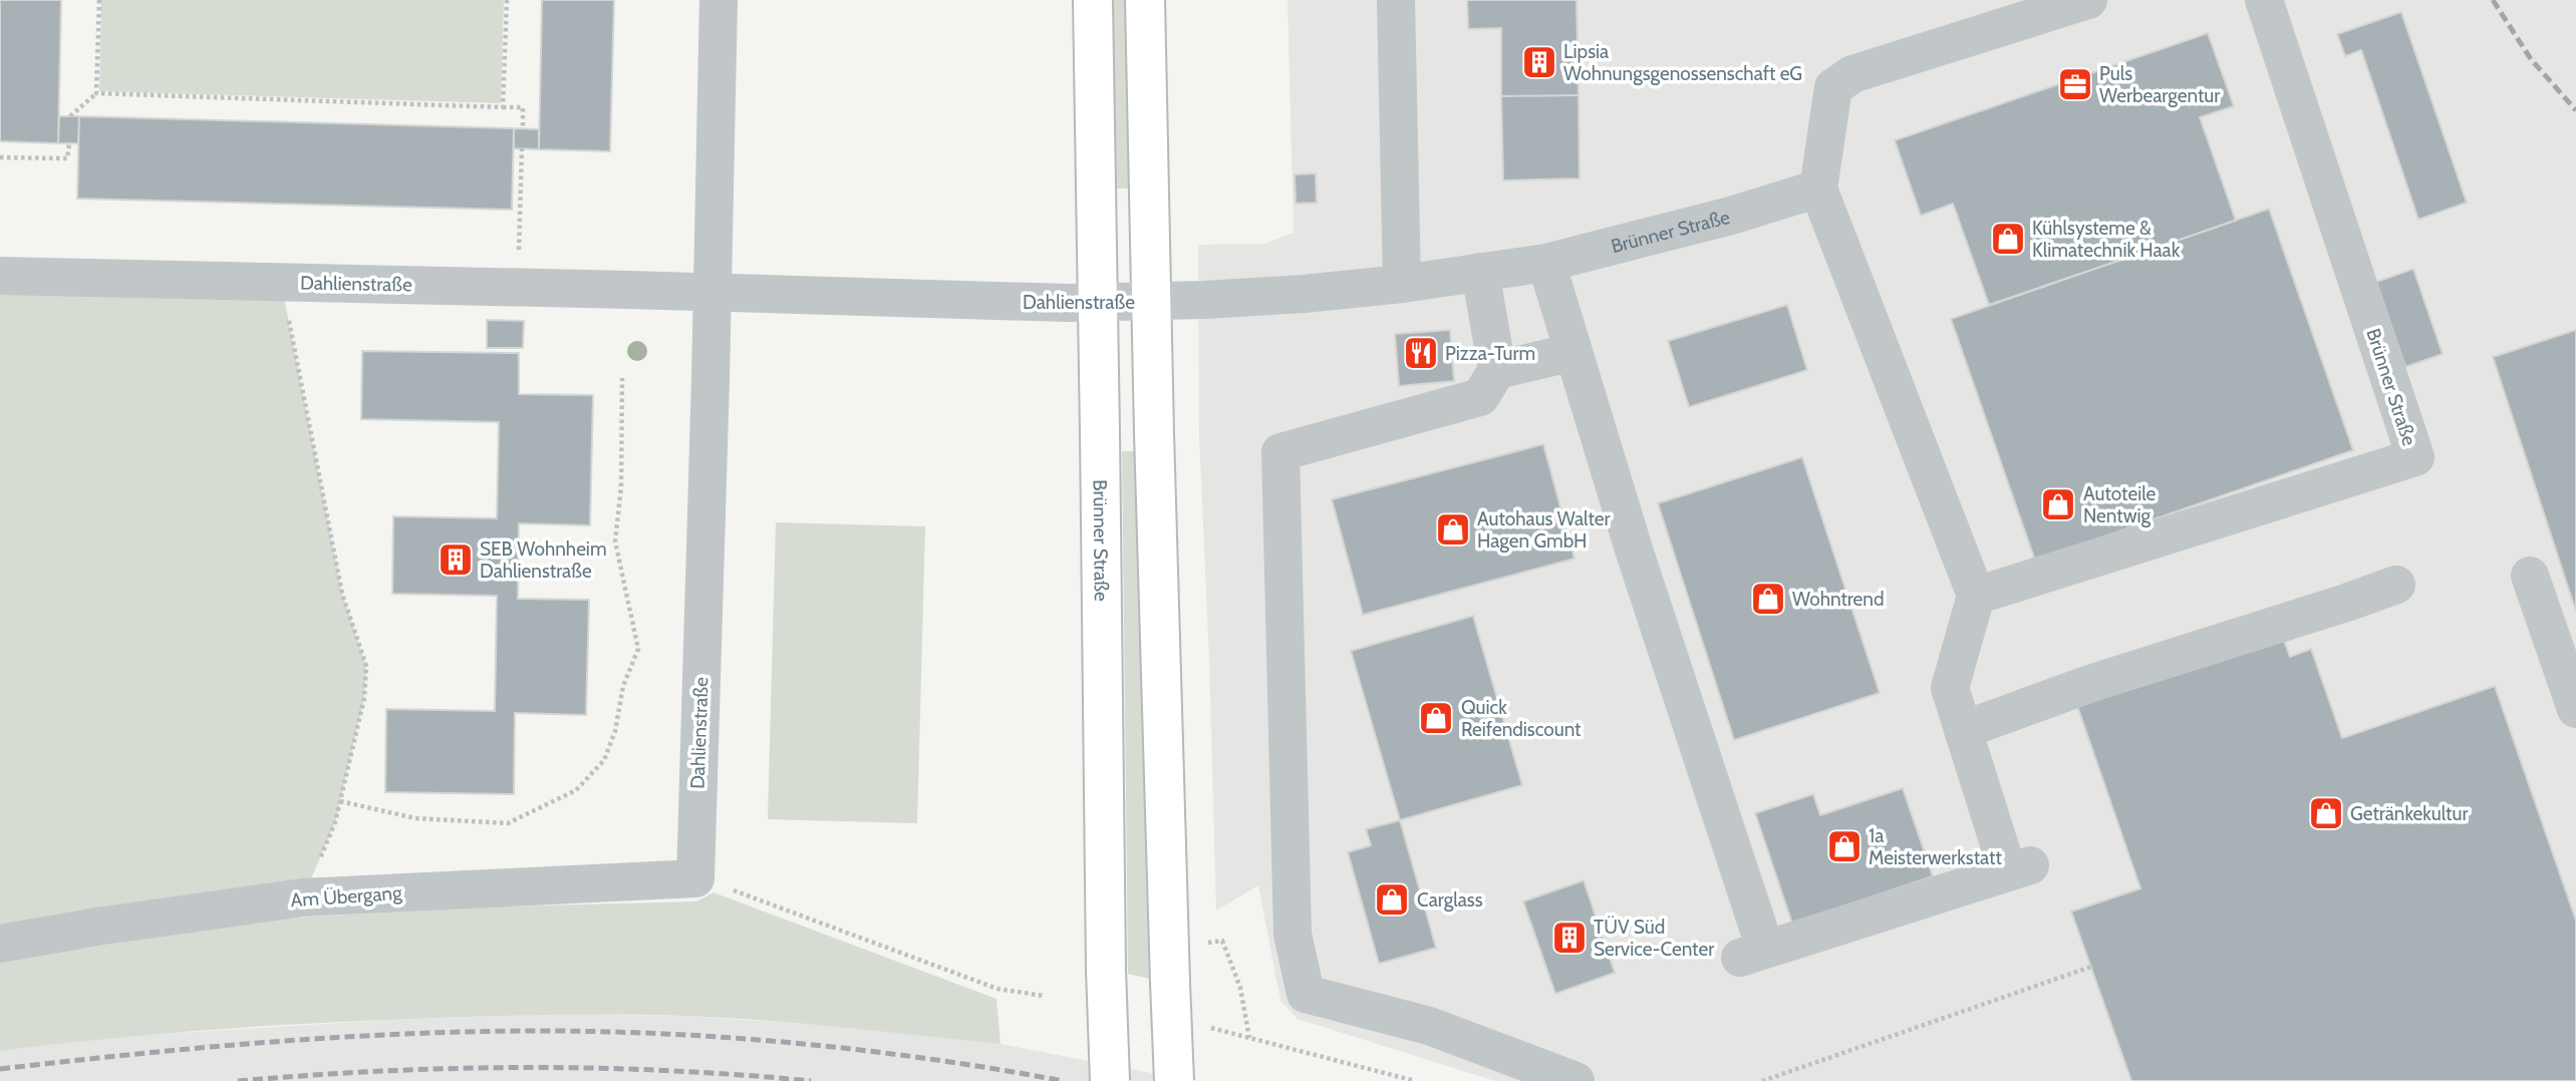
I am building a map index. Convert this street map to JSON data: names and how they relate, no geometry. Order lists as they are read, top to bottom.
{
  "streets": {
    "main road": ["Brünner Straße"],
    "street": ["Dahlienstraße", "Am Übergang"]
  },
  "crossings": [
    ["Brünner Straße", "Dahlienstraße"],
    ["Dahlienstraße", "Am Übergang"]
  ],
  "places": {
    "building": ["Lipsia Wohnungsgenossenschaft eG", "SEB Wohnheim Dahlienstraße", "TÜV Süd Service-Center"],
    "office": ["Puls Werbeargentur"],
    "shop": [
      "Kühlsysteme & Klimatechnik Haak",
      "Autoteile Nentwig",
      "Autohaus Walter Hagen GmbH",
      "Wohntrend",
      "Quick Reifendiscount",
      "Getränkekultur",
      "1a Meisterwerkstatt",
      "Carglass"
    ],
    "restaurant": ["Pizza-Turm"]
  }
}
